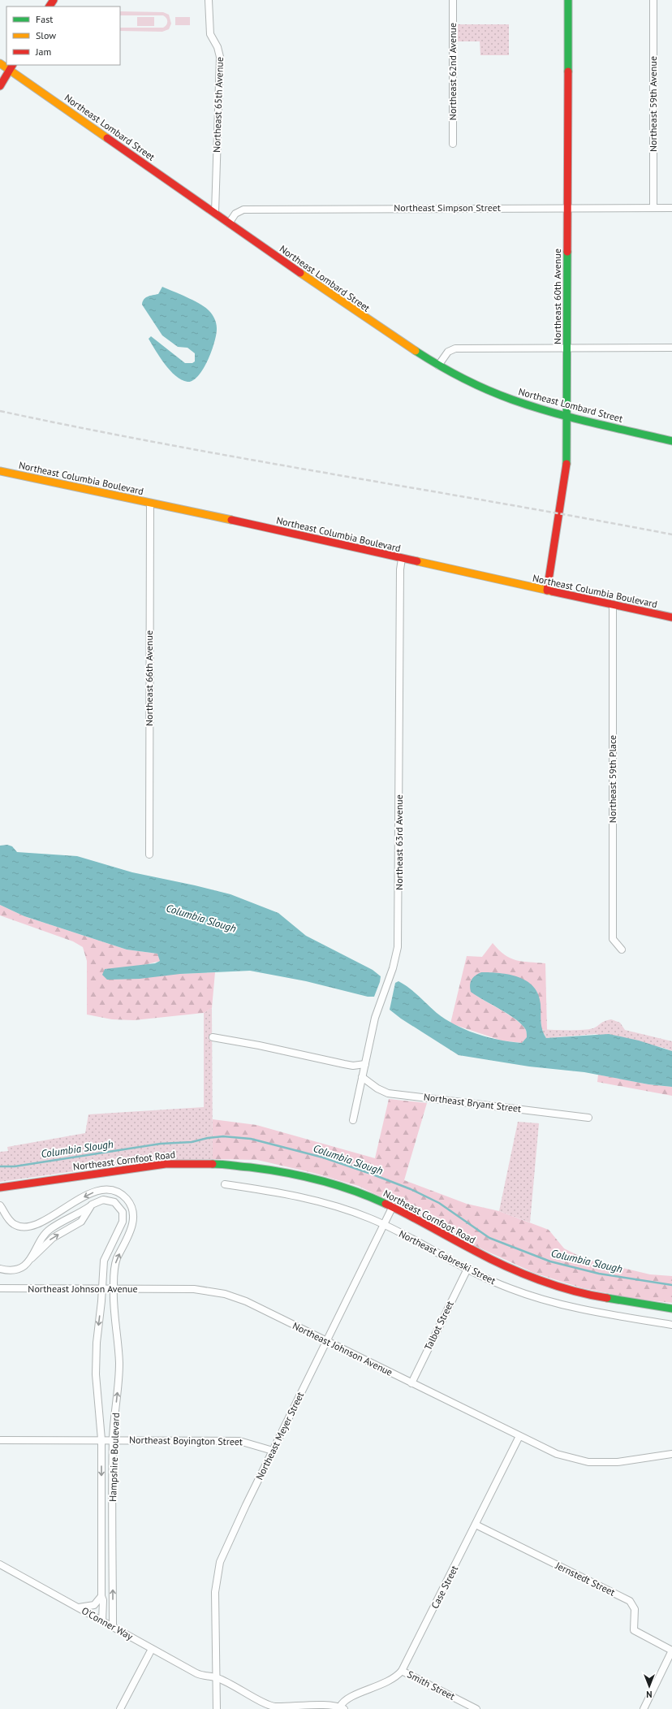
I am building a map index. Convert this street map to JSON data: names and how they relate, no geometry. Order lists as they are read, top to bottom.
{
  "streets": {
    "main road": [
      "Northeast Lombard Street",
      "Northeast 60th Avenue",
      "Northeast Columbia Boulevard",
      "Northeast Cornfoot Road"
    ],
    "street": [
      "Northeast 62nd Avenue",
      "Northeast 59th Avenue",
      "Northeast 65th Avenue",
      "Northeast Simpson Street",
      "Northeast 66th Avenue",
      "Northeast 59th Place",
      "Northeast 63rd Avenue",
      "Northeast Bryant Street",
      "Northeast Gabreski Street",
      "Northeast Johnson Avenue",
      "Talbot Street",
      "Northeast Meyer Street",
      "Northeast Boyington Street",
      "Hampshire Boulevard",
      "Jernstedt Street",
      "Case Street",
      "O'Conner Way",
      "Smith Street"
    ]
  },
  "crossings": [
    ["Northeast 59th Avenue", "Northeast Simpson Street"],
    ["Northeast 65th Avenue", "Northeast Lombard Street"],
    ["Northeast Lombard Street", "Northeast Simpson Street"],
    ["Northeast Lombard Street", "Northeast 60th Avenue"],
    ["Northeast Simpson Street", "Northeast 60th Avenue"],
    ["Northeast 60th Avenue", "Northeast Columbia Boulevard"],
    ["Northeast Columbia Boulevard", "Northeast 66th Avenue"],
    ["Northeast Columbia Boulevard", "Northeast 59th Place"],
    ["Northeast Columbia Boulevard", "Northeast 63rd Avenue"],
    ["Northeast 63rd Avenue", "Northeast Bryant Street"],
    ["Northeast Cornfoot Road", "Northeast Meyer Street"],
    ["Northeast Gabreski Street", "Talbot Street"],
    ["Northeast Gabreski Street", "Northeast Meyer Street"],
    ["Northeast Johnson Avenue", "Talbot Street"],
    ["Northeast Johnson Avenue", "Northeast Meyer Street"],
    ["Northeast Johnson Avenue", "Hampshire Boulevard"],
    ["Northeast Johnson Avenue", "Case Street"],
    ["Northeast Meyer Street", "Northeast Boyington Street"],
    ["Northeast Meyer Street", "O'Conner Way"],
    ["Northeast Boyington Street", "Hampshire Boulevard"],
    ["Hampshire Boulevard", "O'Conner Way"],
    ["Jernstedt Street", "Case Street"],
    ["Case Street", "O'Conner Way"],
    ["Case Street", "Smith Street"]
  ],
  "water": ["Columbia Slough"],
  "legend": ["Fast", "Slow", "Jam"],
  "north": "bottom"
}
